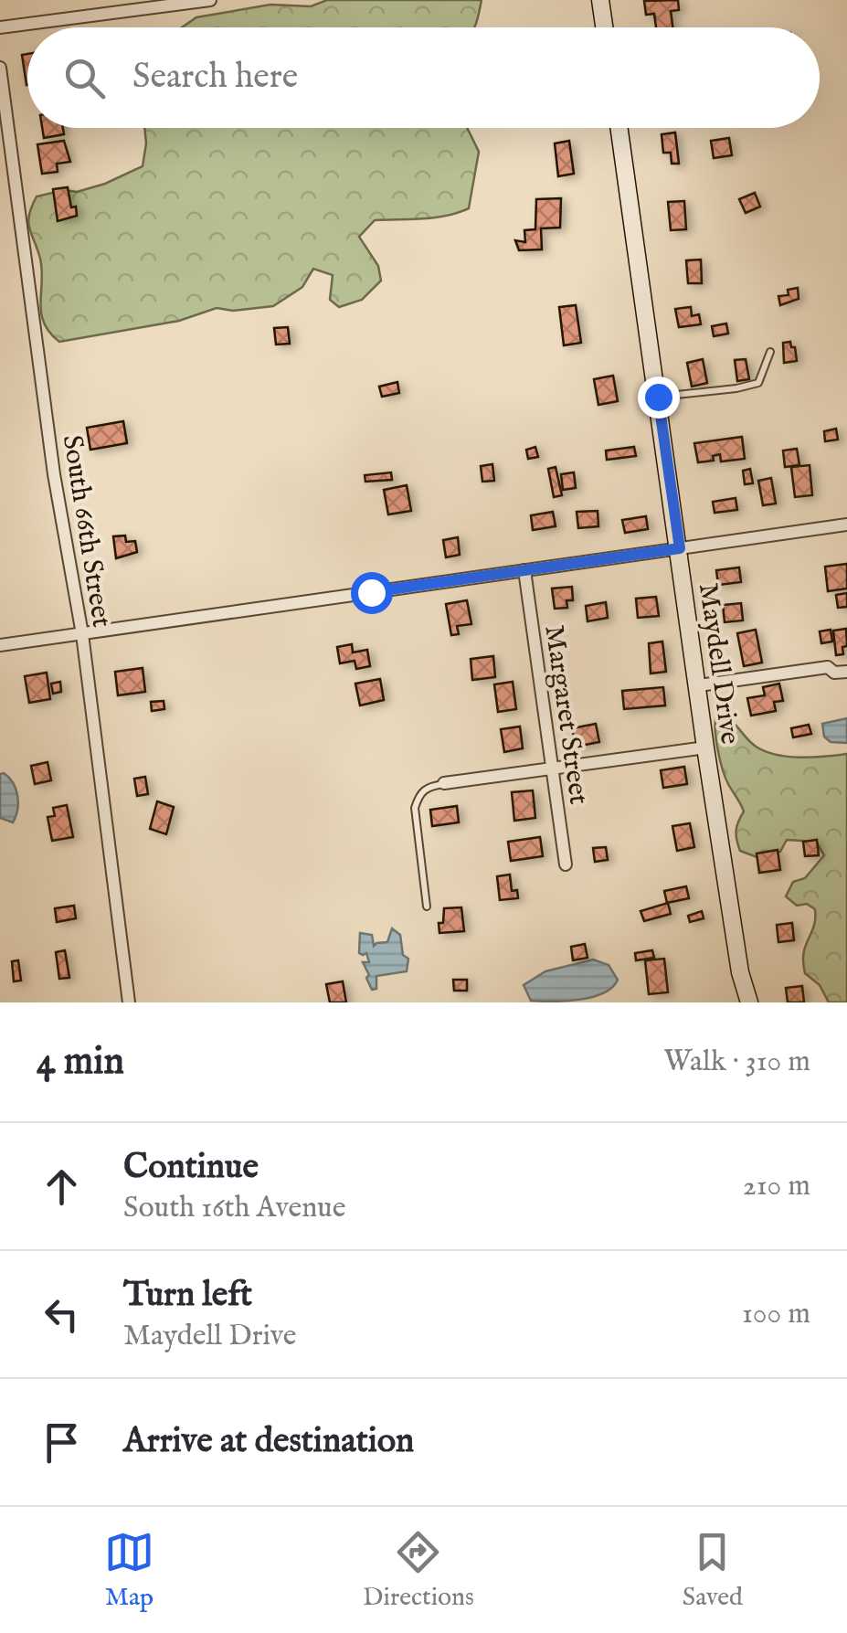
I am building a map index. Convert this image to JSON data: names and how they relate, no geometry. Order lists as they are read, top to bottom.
{
  "streets": {
    "street": ["South 66th Street", "Maydell Drive", "Margaret Street"]
  },
  "page": {
    "search": "Search here",
    "heading": ["4 min", "Walk · 310 m"],
    "list": [
      ["Continue", "South 16th Avenue", "210 m"],
      ["Turn left", "Maydell Drive", "100 m"],
      "Arrive at destination"
    ],
    "nav": ["Map", "Directions", "Saved"]
  }
}
